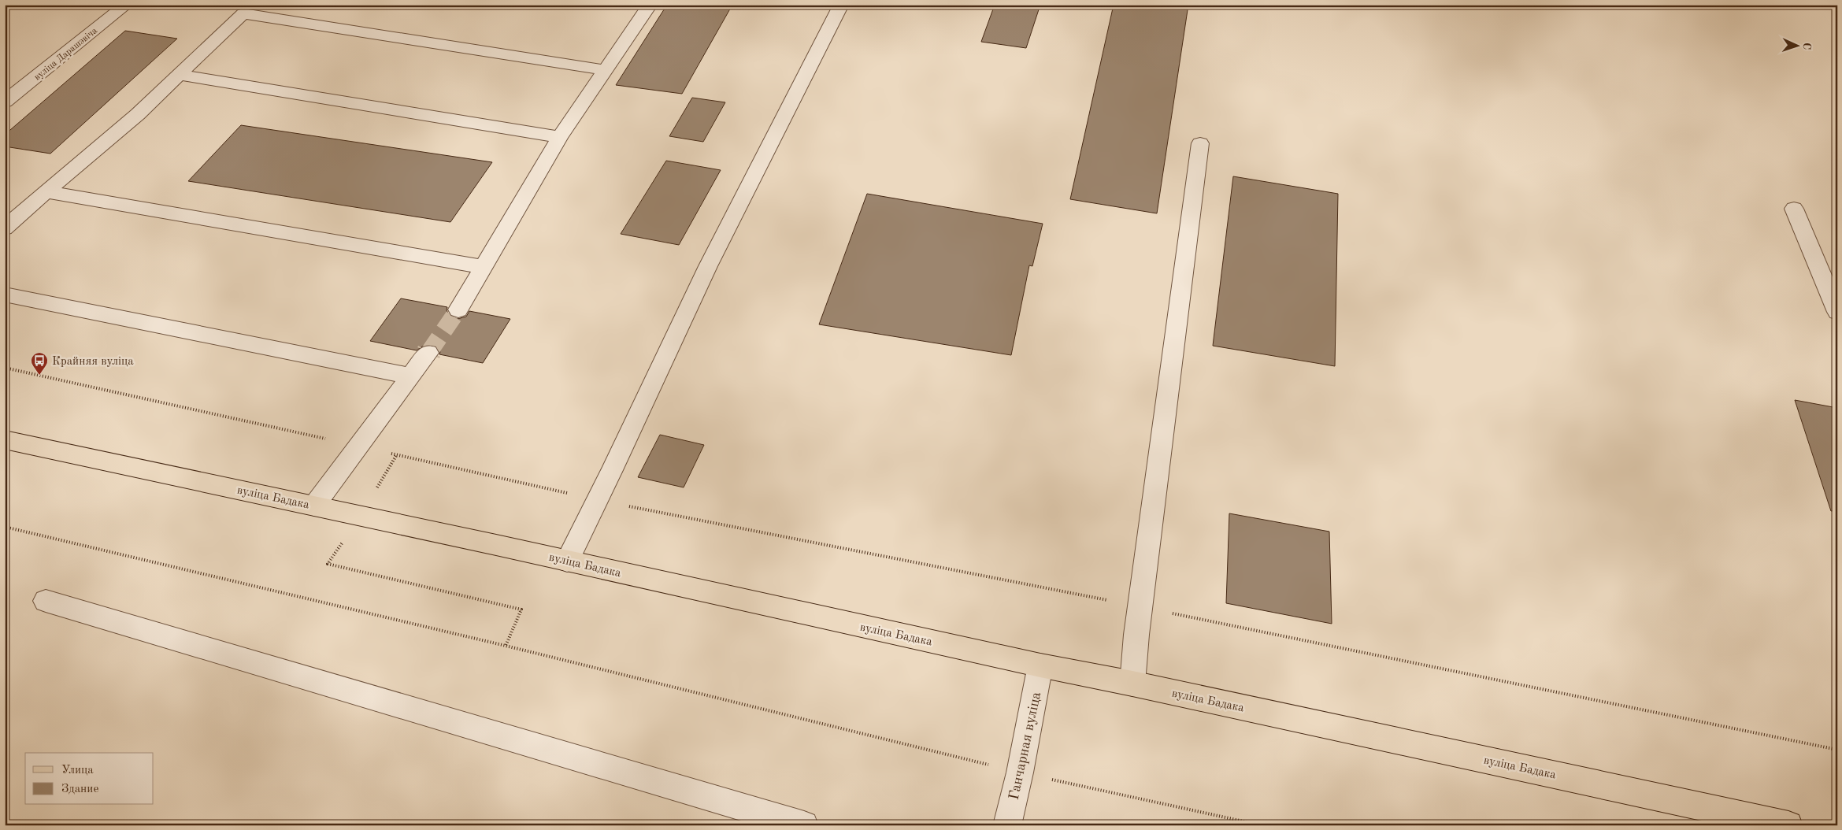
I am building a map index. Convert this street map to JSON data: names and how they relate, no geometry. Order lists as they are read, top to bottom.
{
  "streets": {
    "main road": ["вуліца Бадака"],
    "street": ["вуліца Дарашэвіча", "Ганчарная вуліца"]
  },
  "crossings": [
    ["вуліца Бадака", "Ганчарная вуліца"]
  ],
  "places": {
    "bus stop": ["Крайняя вуліца"]
  },
  "legend": ["Улица", "Здание"],
  "north": "right"
}
